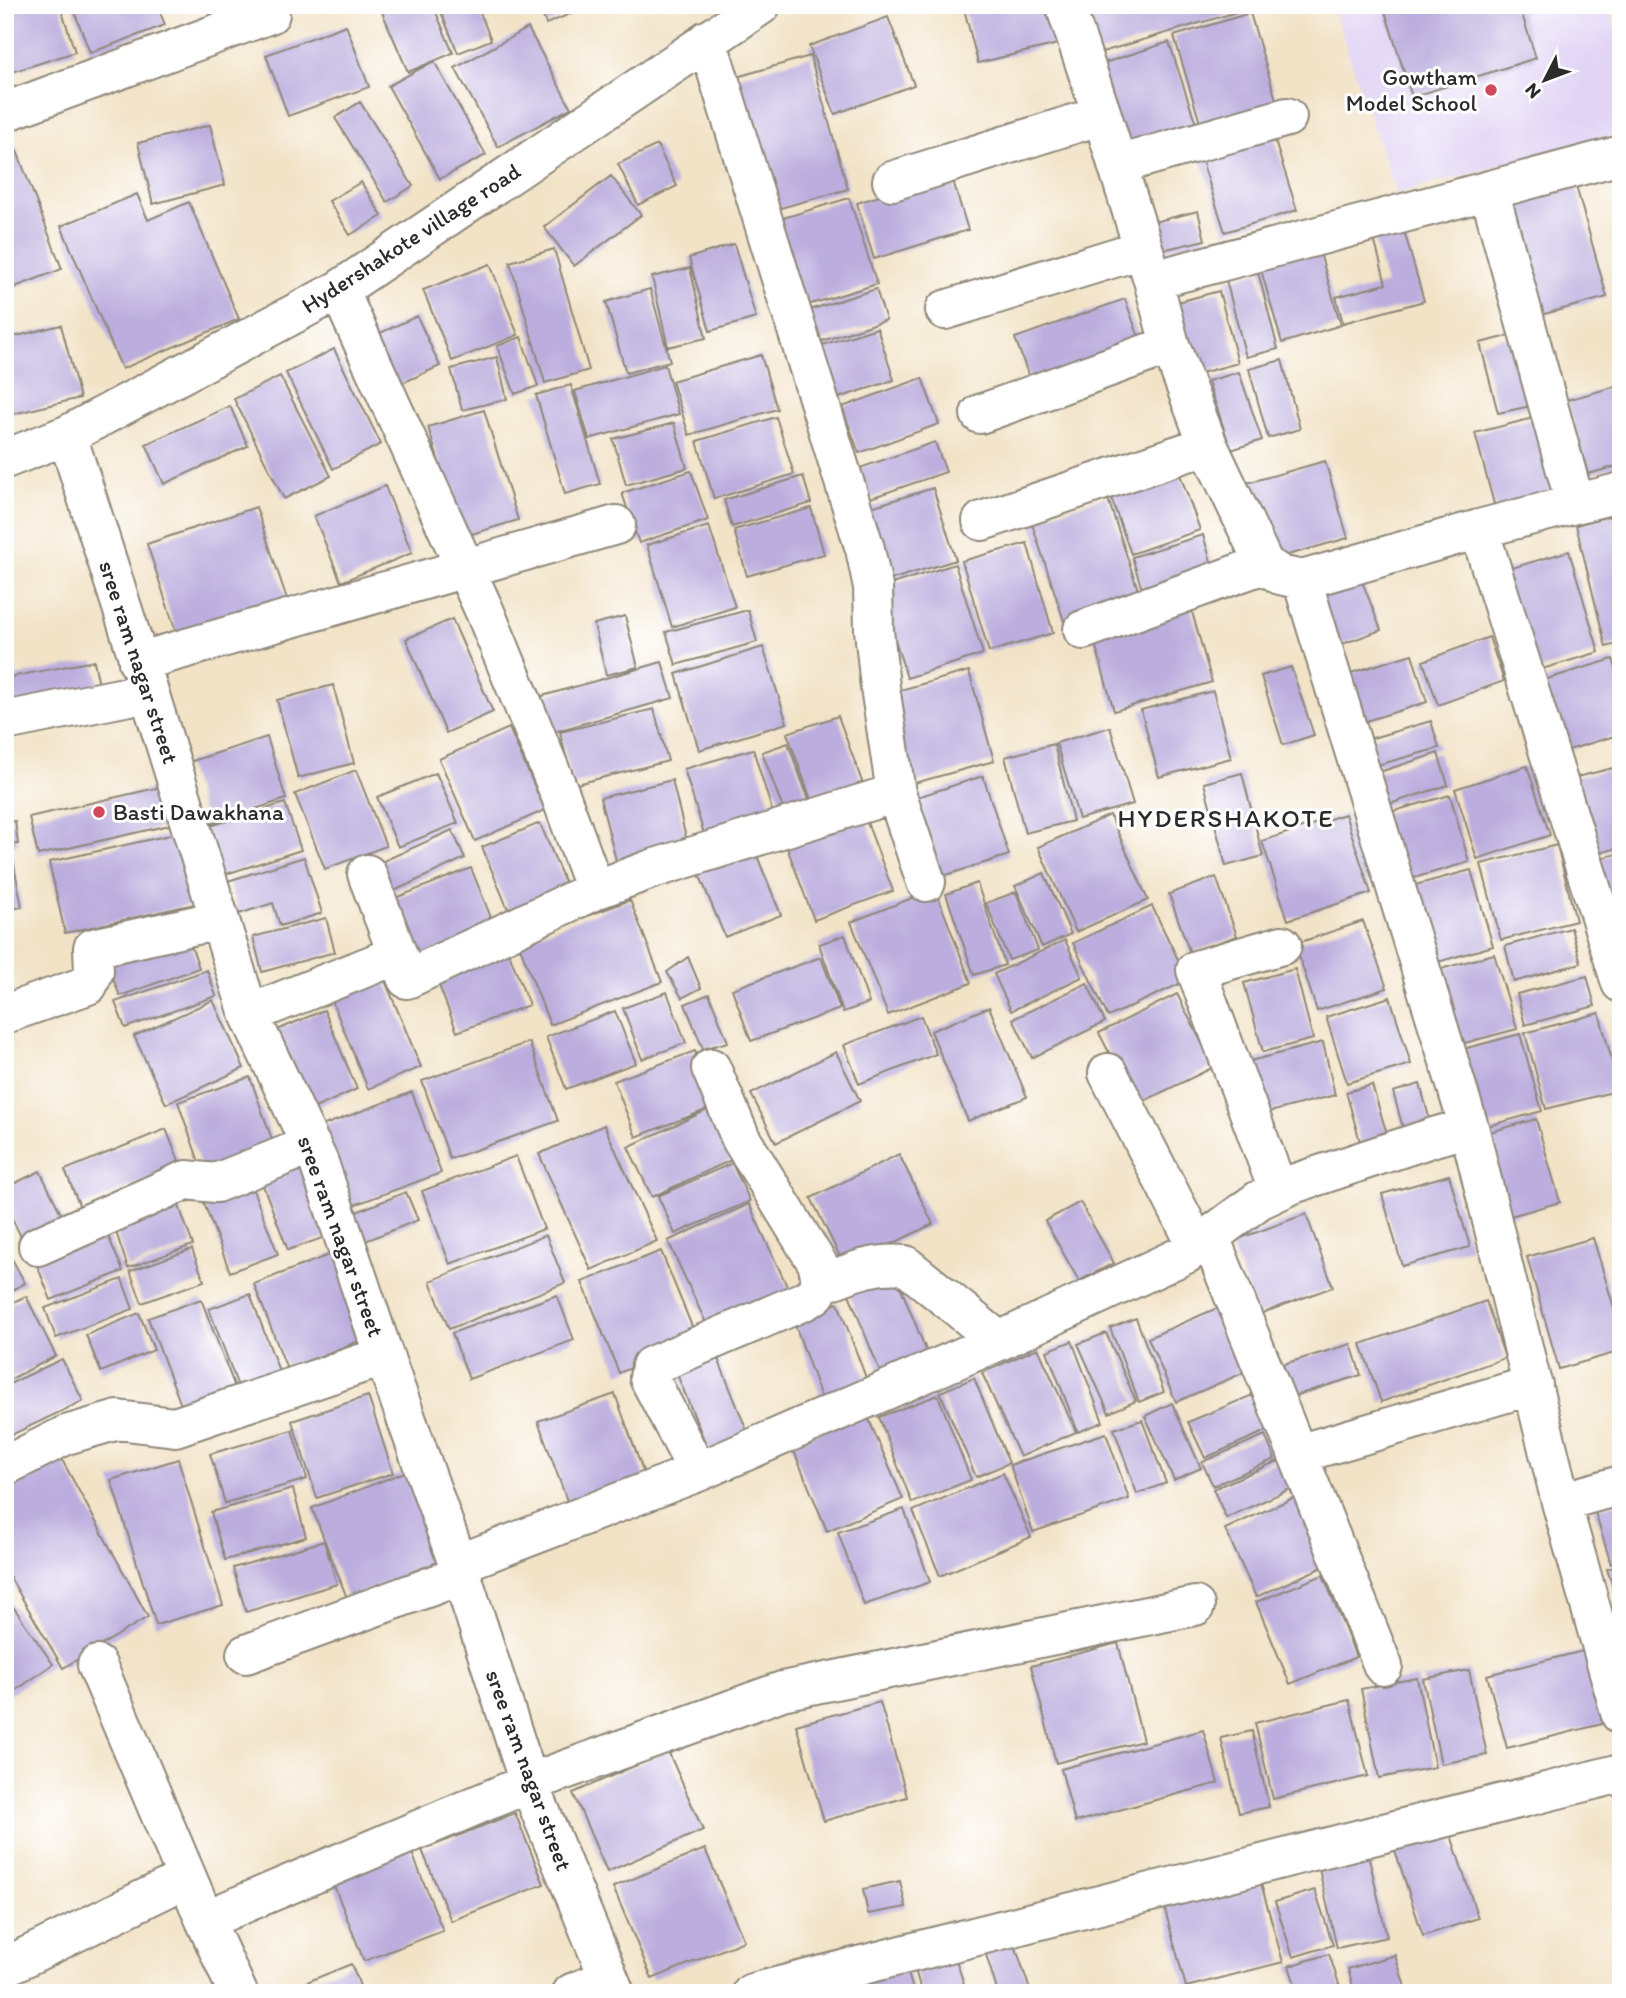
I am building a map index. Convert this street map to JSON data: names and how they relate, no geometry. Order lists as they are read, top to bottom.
{
  "streets": {
    "street": ["Hydershakote village road", "sree ram nagar street"]
  },
  "crossings": [
    ["Hydershakote village road", "sree ram nagar street"]
  ],
  "districts": ["HYDERSHAKOTE"],
  "places": ["Gowtham Model School", "Basti Dawakhana"],
  "north": "bottom left"
}
